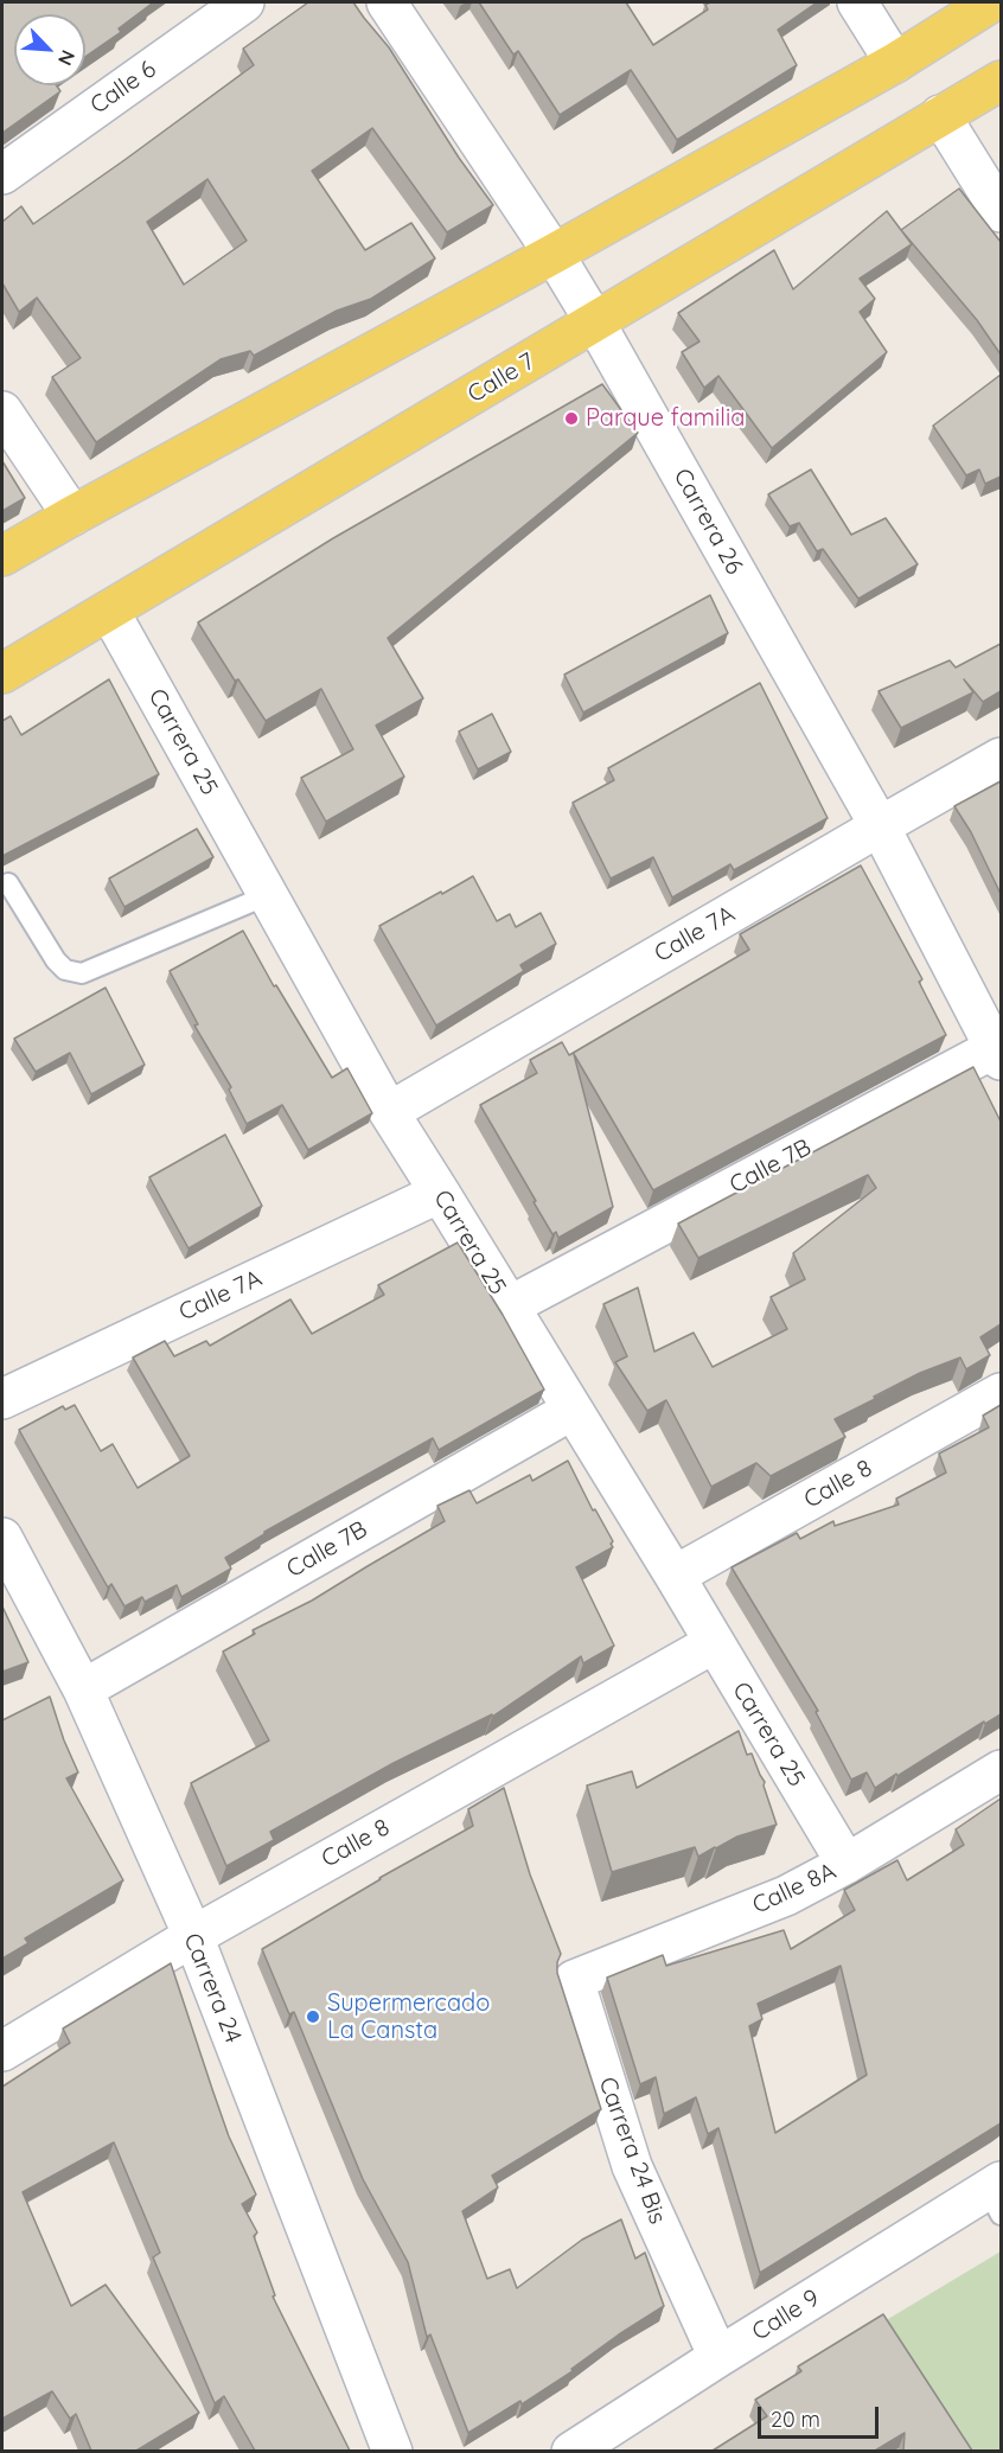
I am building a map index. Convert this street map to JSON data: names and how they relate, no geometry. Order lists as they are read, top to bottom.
{
  "streets": {
    "main road": ["Calle 7"],
    "street": [
      "Calle 6",
      "Carrera 26",
      "Carrera 25",
      "Calle 7A",
      "Calle 7B",
      "Calle 8",
      "Calle 8A",
      "Carrera 24",
      "Carrera 24 Bis",
      "Calle 9"
    ]
  },
  "crossings": [
    ["Calle 7", "Carrera 26"],
    ["Calle 7", "Carrera 25"],
    ["Carrera 26", "Calle 7A"],
    ["Carrera 26", "Calle 7B"],
    ["Carrera 25", "Calle 7A"],
    ["Carrera 25", "Calle 7B"],
    ["Carrera 25", "Calle 8"],
    ["Carrera 25", "Calle 8A"],
    ["Calle 7B", "Carrera 24"],
    ["Calle 8", "Carrera 24"],
    ["Calle 8A", "Carrera 24 Bis"],
    ["Carrera 24 Bis", "Calle 9"]
  ],
  "places": ["Parque familia", "Supermercado La Cansta"],
  "scale_bar": "20 m",
  "north": "bottom right"
}
